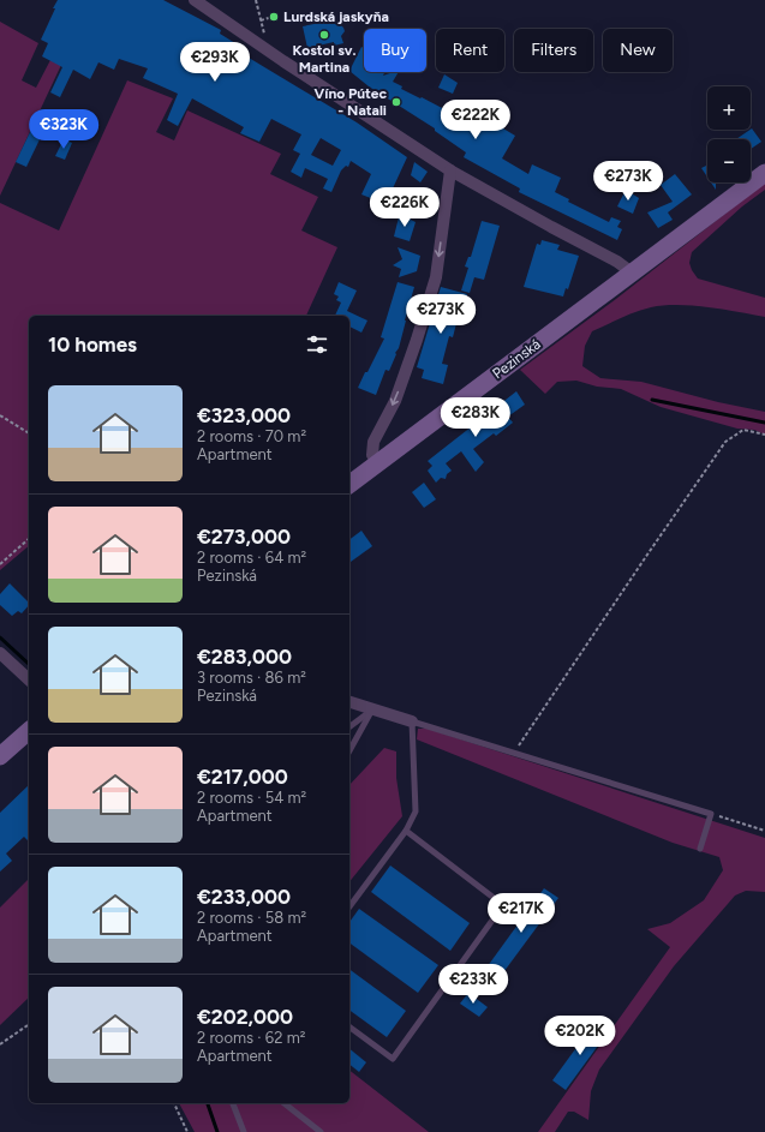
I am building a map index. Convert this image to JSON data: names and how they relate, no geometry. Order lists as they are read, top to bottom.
{
  "streets": {
    "main road": ["Pezinská"]
  },
  "places": ["Lurdská jaskyňa", "Kostol sv. Martina", "Víno Pútec - Natali"],
  "page": {
    "chip": [
      "Buy",
      "Rent",
      "Filters",
      "New"
    ],
    "price": [
      "€293K",
      "€222K",
      "€323K",
      "€273K",
      "€226K",
      "€273K",
      "€283K",
      "€217K",
      "€233K",
      "€202K"
    ],
    "map_buttons": ["+", "−"],
    "heading": "10 homes",
    "list": [
      {
        "name": "€323,000",
        "note": "2 rooms · 70 m² · Apartment"
      },
      {
        "name": "€273,000",
        "note": "2 rooms · 64 m² · Pezinská"
      },
      {
        "name": "€283,000",
        "note": "3 rooms · 86 m² · Pezinská"
      },
      {
        "name": "€217,000",
        "note": "2 rooms · 54 m² · Apartment"
      },
      {
        "name": "€233,000",
        "note": "2 rooms · 58 m² · Apartment"
      },
      {
        "name": "€202,000",
        "note": "2 rooms · 62 m² · Apartment"
      }
    ]
  }
}
